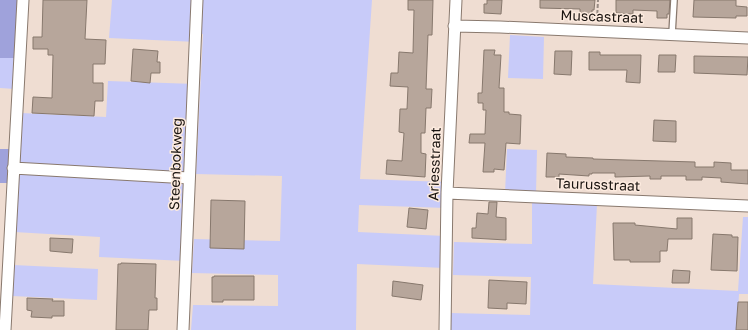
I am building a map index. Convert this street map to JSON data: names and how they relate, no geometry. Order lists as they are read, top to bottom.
{
  "streets": {
    "street": [
      "Muscastraat",
      "Steenbokweg",
      "Ariesstraat",
      "Taurusstraat"
    ]
  },
  "crossings": [
    ["Muscastraat", "Ariesstraat"],
    ["Ariesstraat", "Taurusstraat"]
  ]
}
